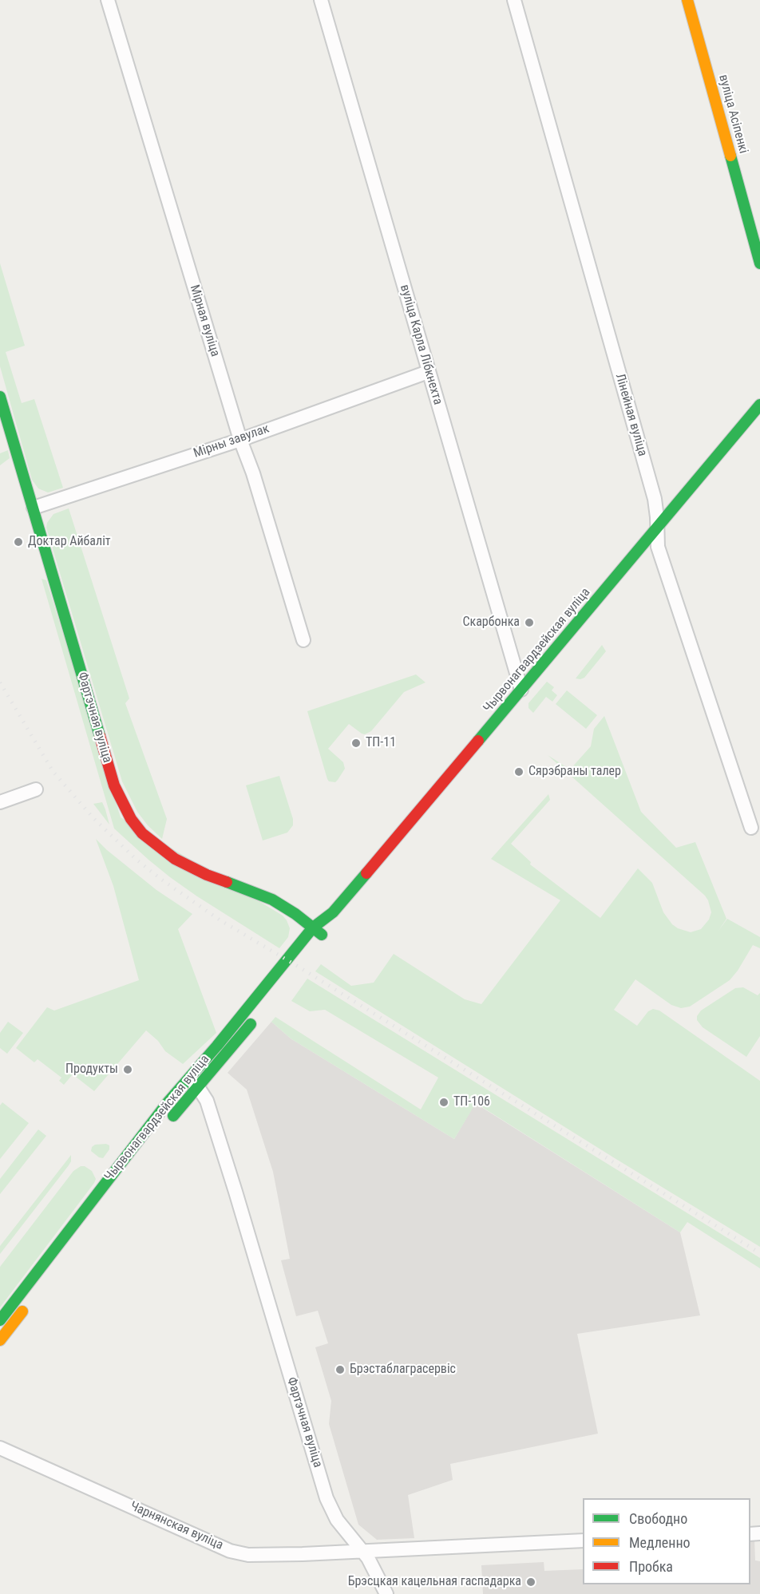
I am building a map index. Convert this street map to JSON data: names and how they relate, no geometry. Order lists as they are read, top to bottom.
{
  "streets": {
    "main road": ["вуліца Асіпенкі", "Чырвонагвардзейская вуліца", "Фартэчная вуліца"],
    "street": [
      "Мірная вуліца",
      "вуліца Карла Лібкнехта",
      "Лінейная вуліца",
      "Мірны завулак",
      "Чарнянская вуліца"
    ]
  },
  "crossings": [
    ["Мірная вуліца", "Мірны завулак"],
    ["вуліца Карла Лібкнехта", "Мірны завулак"],
    ["вуліца Карла Лібкнехта", "Чырвонагвардзейская вуліца"],
    ["Лінейная вуліца", "Чырвонагвардзейская вуліца"],
    ["Мірны завулак", "Фартэчная вуліца"],
    ["Чырвонагвардзейская вуліца", "Фартэчная вуліца"],
    ["Фартэчная вуліца", "Чарнянская вуліца"]
  ],
  "places": [
    "Доктар Айбаліт",
    "Скарбонка",
    "ТП-11",
    "Сярэбраны талер",
    "Продукты",
    "ТП-106",
    "Брэстаблаграсервіс",
    "Брэсцкая кацельная гаспадарка"
  ],
  "legend": ["Свободно", "Медленно", "Пробка"]
}
